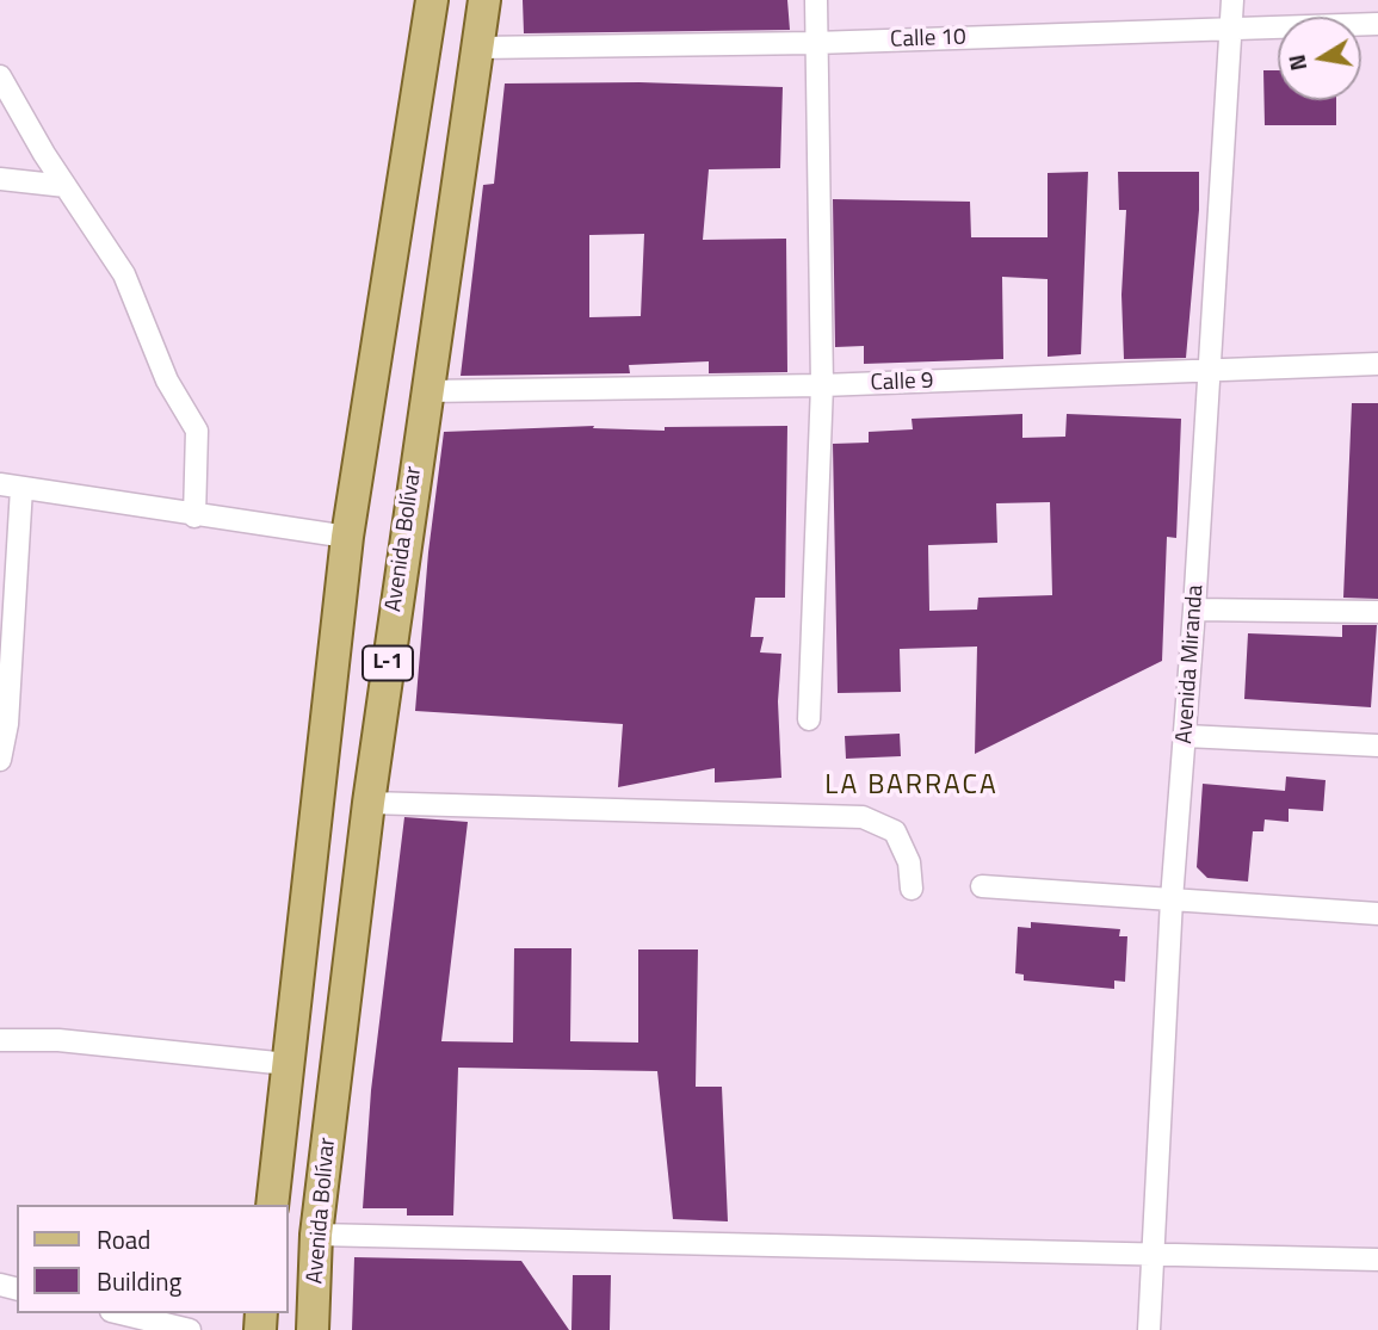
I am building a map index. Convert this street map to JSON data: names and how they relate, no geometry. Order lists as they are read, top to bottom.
{
  "streets": {
    "main road": ["Avenida Bolívar", "L-1"],
    "street": ["Calle 10", "Calle 9", "Avenida Miranda"]
  },
  "crossings": [
    ["Calle 10", "Avenida Bolívar"],
    ["Calle 10", "Avenida Miranda"],
    ["Calle 9", "Avenida Bolívar"],
    ["Calle 9", "Avenida Miranda"]
  ],
  "districts": ["LA BARRACA"],
  "legend": ["Road", "Building"],
  "north": "left"
}
